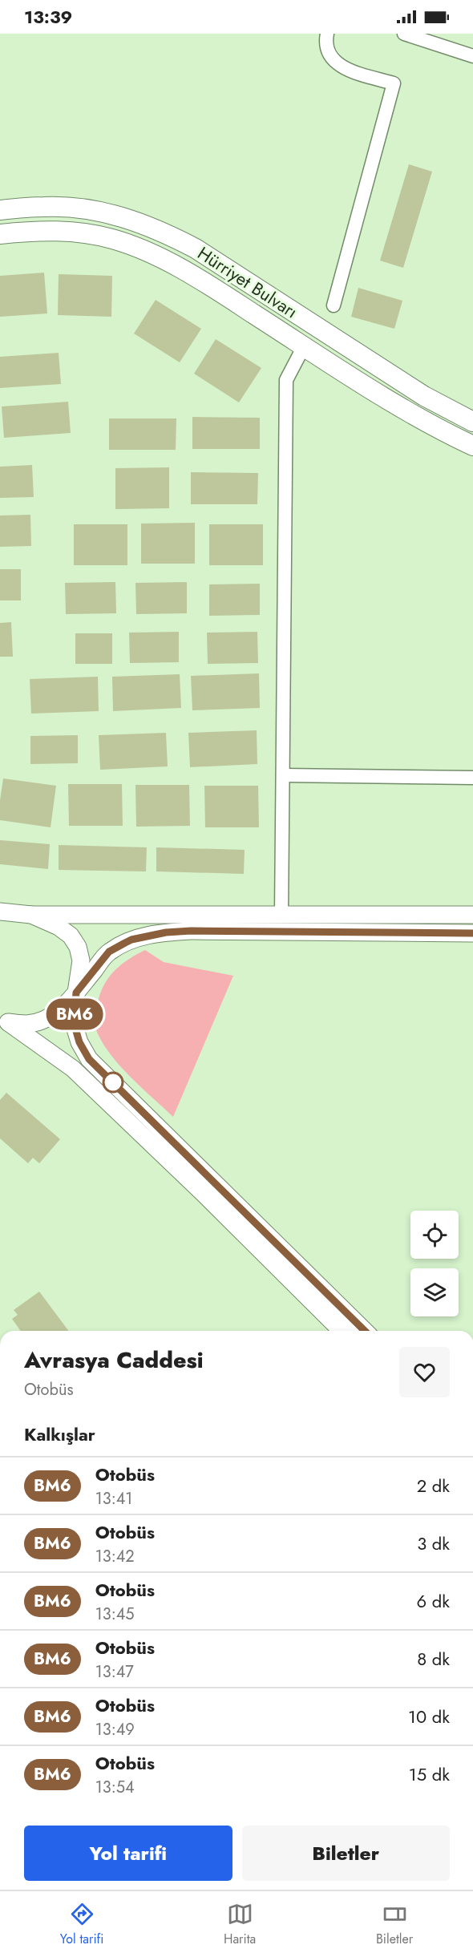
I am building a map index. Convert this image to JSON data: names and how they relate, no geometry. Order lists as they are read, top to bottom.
{
  "streets": {
    "main road": ["Hürriyet Bulvarı"]
  },
  "lines": ["bus line BM6"],
  "page": {
    "status": "13:39",
    "on_map": "BM6",
    "heading": [
      ["Avrasya Caddesi", "Otobüs"],
      "Kalkışlar"
    ],
    "list": [
      {
        "mark": "BM6",
        "name": "Otobüs",
        "note": "13:41",
        "value": "2 dk"
      },
      {
        "mark": "BM6",
        "name": "Otobüs",
        "note": "13:42",
        "value": "3 dk"
      },
      {
        "mark": "BM6",
        "name": "Otobüs",
        "note": "13:45",
        "value": "6 dk"
      },
      {
        "mark": "BM6",
        "name": "Otobüs",
        "note": "13:47",
        "value": "8 dk"
      },
      {
        "mark": "BM6",
        "name": "Otobüs",
        "note": "13:49",
        "value": "10 dk"
      },
      {
        "mark": "BM6",
        "name": "Otobüs",
        "note": "13:54",
        "value": "15 dk"
      }
    ],
    "buttons": ["Yol tarifi", "Biletler"],
    "tabs": ["Yol tarifi", "Harita", "Biletler"]
  }
}
